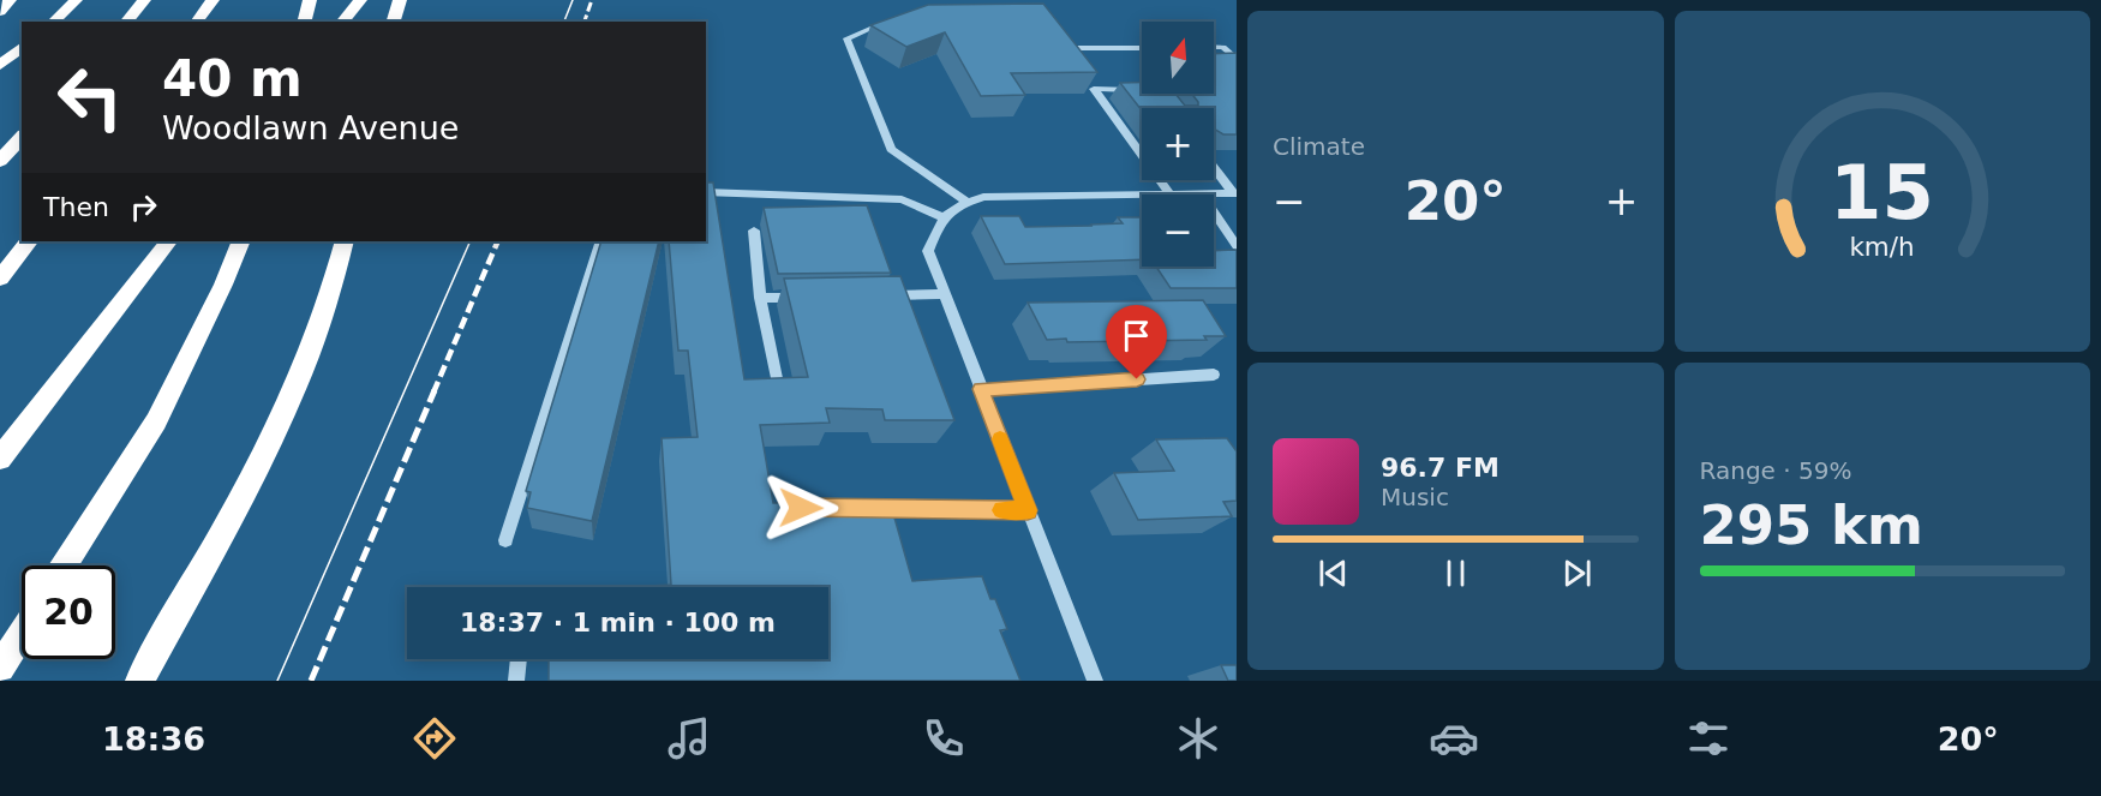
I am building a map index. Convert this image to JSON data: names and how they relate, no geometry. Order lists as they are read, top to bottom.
{
  "north": "top",
  "page": {
    "tile": [
      "Climate",
      ["Range · 59%", "295 km"]
    ],
    "map_buttons": ["+", "−"],
    "turn": ["40 m", "Woodlawn Avenue"],
    "heat": ["−", "20°", "+"],
    "then": "Then",
    "song": ["96.7 FM", "Music"],
    "limit": "20",
    "trip": "18:37 · 1 min · 100 m",
    "tabs": ["18:36", "20°"],
    "gauge": ["15", "km/h"]
  }
}
